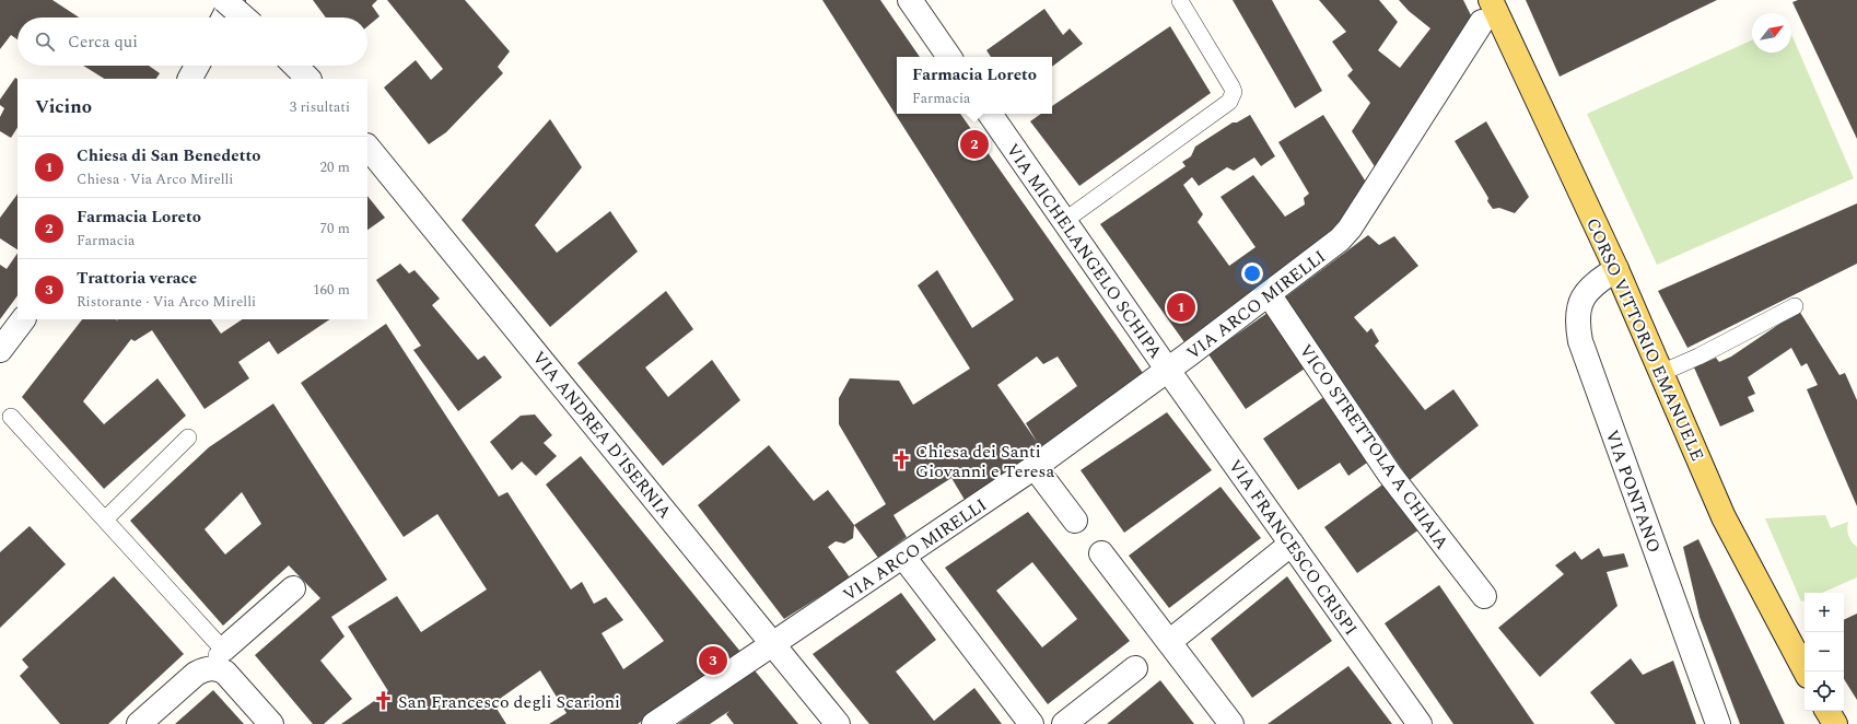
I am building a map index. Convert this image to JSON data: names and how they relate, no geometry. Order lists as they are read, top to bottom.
{
  "streets": {
    "main road": ["CORSO VITTORIO EMANUELE"],
    "street": [
      "VIA MICHELANGELO SCHIPA",
      "VIA ARCO MIRELLI",
      "VIA ANDREA D'ISERNIA",
      "VICO STRETTOLA A CHIAIA",
      "VIA PONTANO",
      "VIA FRANCESCO CRISPI"
    ]
  },
  "crossings": [
    ["VIA MICHELANGELO SCHIPA", "VIA ARCO MIRELLI"],
    ["VIA MICHELANGELO SCHIPA", "VIA FRANCESCO CRISPI"],
    ["VIA ARCO MIRELLI", "CORSO VITTORIO EMANUELE"],
    ["VIA ARCO MIRELLI", "VIA ANDREA D'ISERNIA"],
    ["VIA ARCO MIRELLI", "VICO STRETTOLA A CHIAIA"],
    ["VIA ARCO MIRELLI", "VIA FRANCESCO CRISPI"],
    ["CORSO VITTORIO EMANUELE", "VIA PONTANO"]
  ],
  "places": {
    "church": ["Chiesa dei Santi Giovanni e Teresa", "San Francesco degli Scarioni"]
  },
  "north": "top right",
  "page": {
    "search": "Cerca qui",
    "popup": ["Farmacia Loreto", "Farmacia"],
    "heading": ["Vicino", "3 risultati"],
    "pins": ["2", "1", "3"],
    "list": [
      {
        "mark": "1",
        "name": "Chiesa di San Benedetto",
        "note": "Chiesa · Via Arco Mirelli",
        "value": "20 m"
      },
      {
        "mark": "2",
        "name": "Farmacia Loreto",
        "note": "Farmacia",
        "value": "70 m"
      },
      {
        "mark": "3",
        "name": "Trattoria verace",
        "note": "Ristorante · Via Arco Mirelli",
        "value": "160 m"
      }
    ],
    "map_buttons": ["+", "−"]
  }
}
